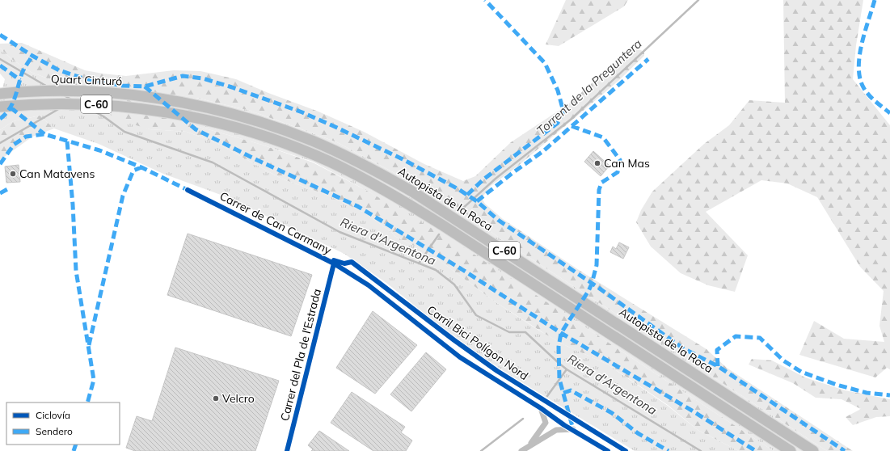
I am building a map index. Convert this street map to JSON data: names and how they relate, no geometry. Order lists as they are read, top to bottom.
{
  "streets": {
    "highway": ["Quart Cinturó", "C-60", "Autopista de la Roca"],
    "street": ["Carrer de Can Carmany", "Carrer del Pla de l'Estrada"],
    "cycle path": ["Carril Bici Polígon Nord"]
  },
  "crossings": [
    ["Quart Cinturó", "Autopista de la Roca"],
    ["Carrer de Can Carmany", "Carrer del Pla de l'Estrada"]
  ],
  "water": ["Torrent de la Preguntera", "Riera d'Argentona"],
  "places": ["Can Mas", "Can Matavens", "Velcro"],
  "legend": ["Ciclovía", "Sendero"]
}
